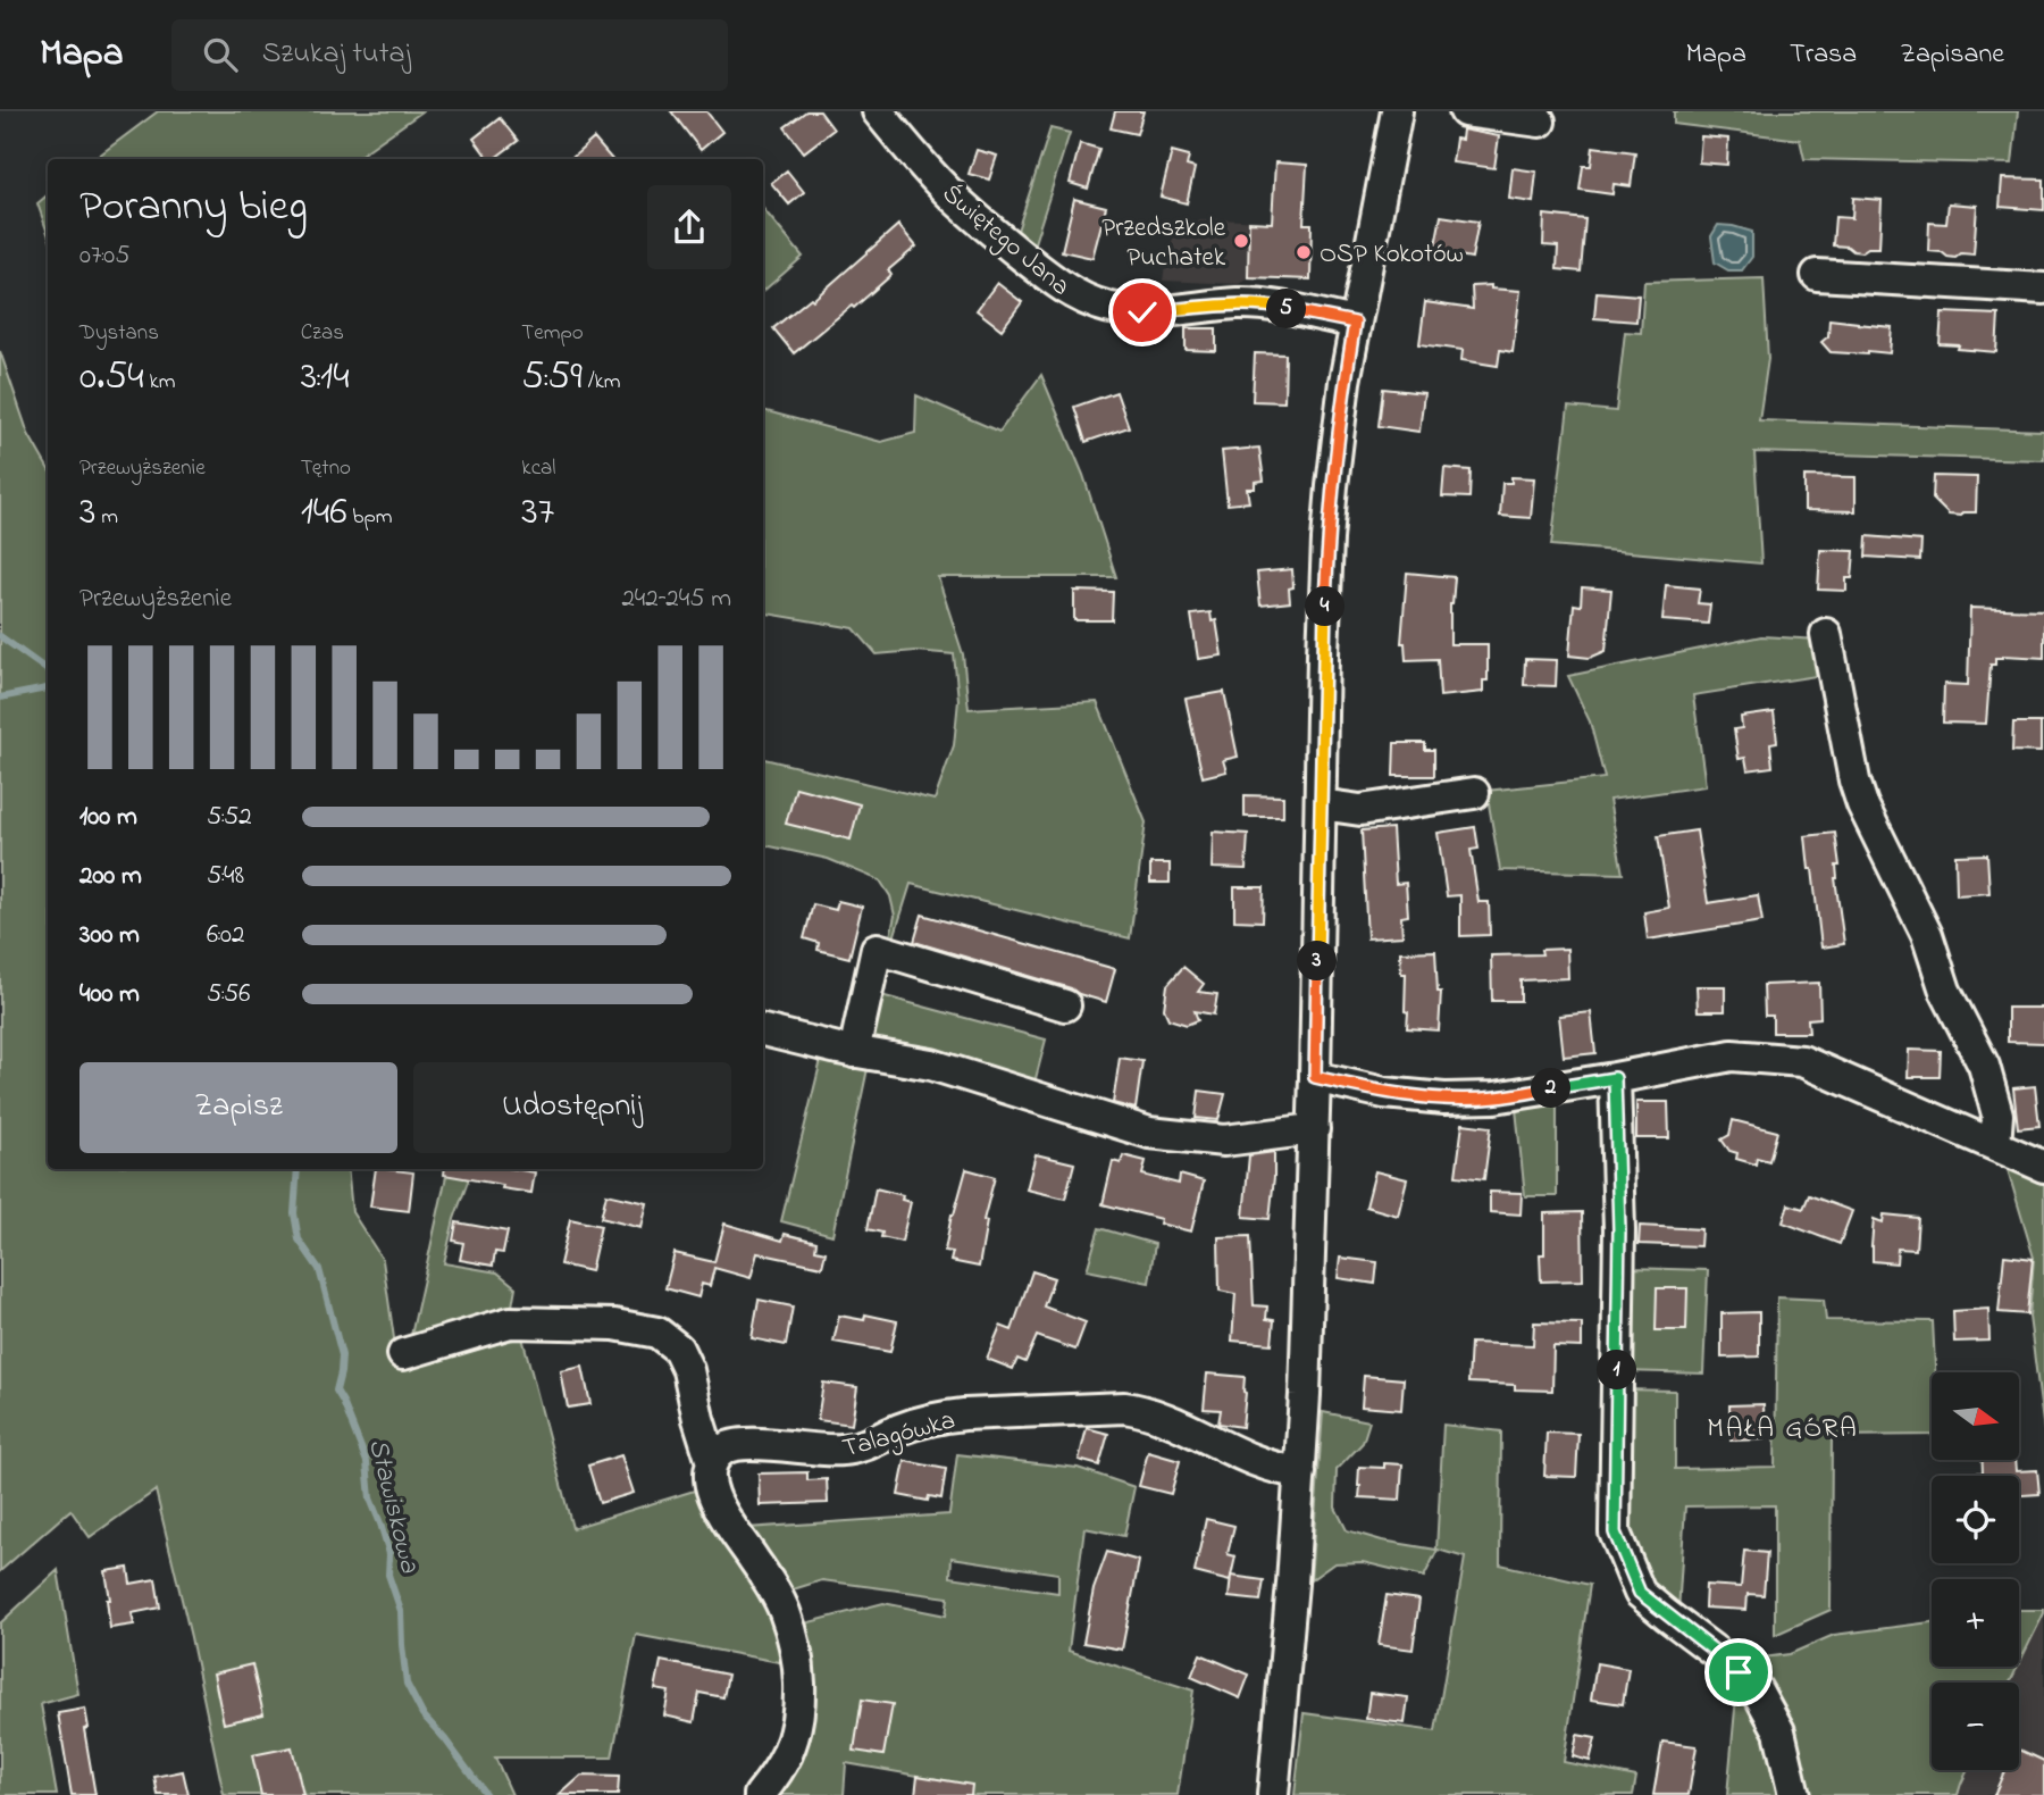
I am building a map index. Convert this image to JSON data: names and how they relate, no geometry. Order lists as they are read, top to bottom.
{
  "streets": {
    "street": ["Świętego Jana", "Talagówka"]
  },
  "districts": ["MAŁA GÓRA"],
  "water": ["Stawiskowa"],
  "places": ["Przedszkole Puchatek", "OSP Kokotów"],
  "north": "right",
  "page": {
    "header": "Mapa",
    "search": "Szukaj tutaj",
    "nav": ["Mapa", "Trasa", "Zapisane"],
    "heading": ["Poranny bieg", "07:05"],
    "pins": [
      "5",
      "4",
      "3",
      "2",
      "1"
    ],
    "stats": [
      ["Dystans", "0.54 km"],
      ["Czas", "3:14"],
      ["Tempo", "5:59 /km"],
      ["Przewyższenie", "3 m"],
      ["Tętno", "146 bpm"],
      ["kcal", "37"]
    ],
    "chart": ["Przewyższenie", "242–245 m"],
    "list": [
      {
        "name": "100 m",
        "note": "5:52"
      },
      {
        "name": "200 m",
        "note": "5:48"
      },
      {
        "name": "300 m",
        "note": "6:02"
      },
      {
        "name": "400 m",
        "note": "5:56"
      }
    ],
    "buttons": ["Zapisz", "Udostępnij"],
    "map_buttons": ["+", "−"]
  }
}
